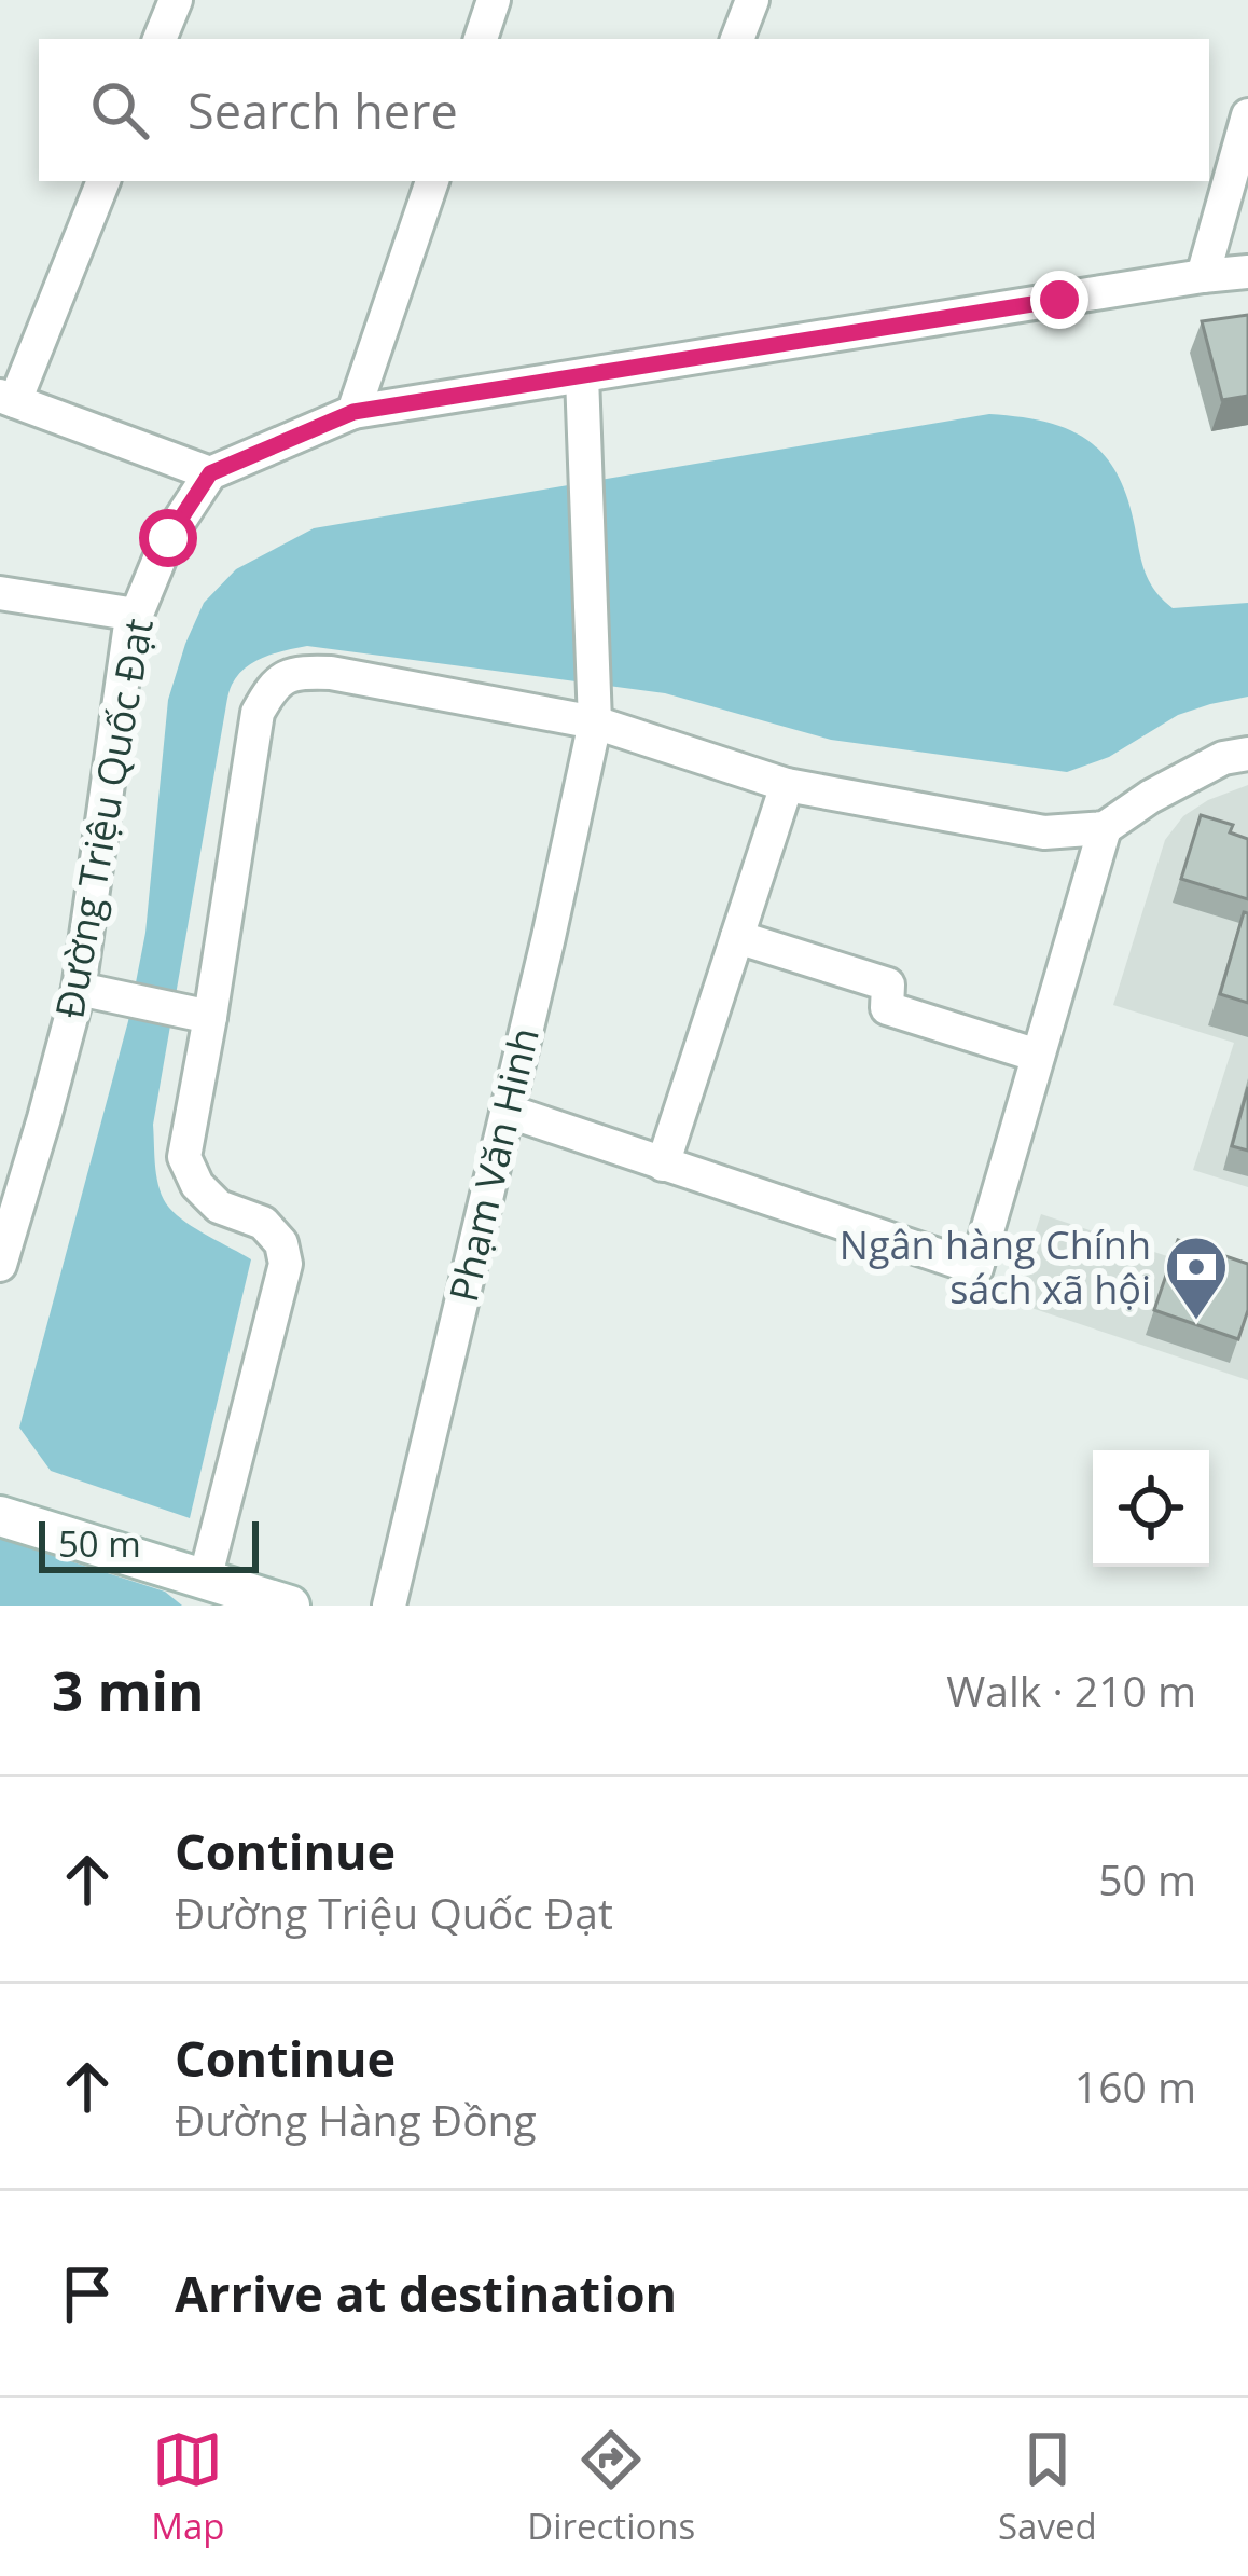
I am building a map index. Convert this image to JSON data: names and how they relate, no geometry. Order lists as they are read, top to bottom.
{
  "streets": {
    "street": ["Đường Triệu Quốc Đạt", "Phạm Văn Hinh"]
  },
  "places": {
    "bank": ["Ngân hàng Chính sách xã hội"]
  },
  "scale_bar": "50 m",
  "page": {
    "search": "Search here",
    "scale": "50 m",
    "heading": ["3 min", "Walk · 210 m"],
    "list": [
      ["Continue", "Đường Triệu Quốc Đạt", "50 m"],
      ["Continue", "Đường Hàng Đồng", "160 m"],
      "Arrive at destination"
    ],
    "nav": ["Map", "Directions", "Saved"]
  }
}
